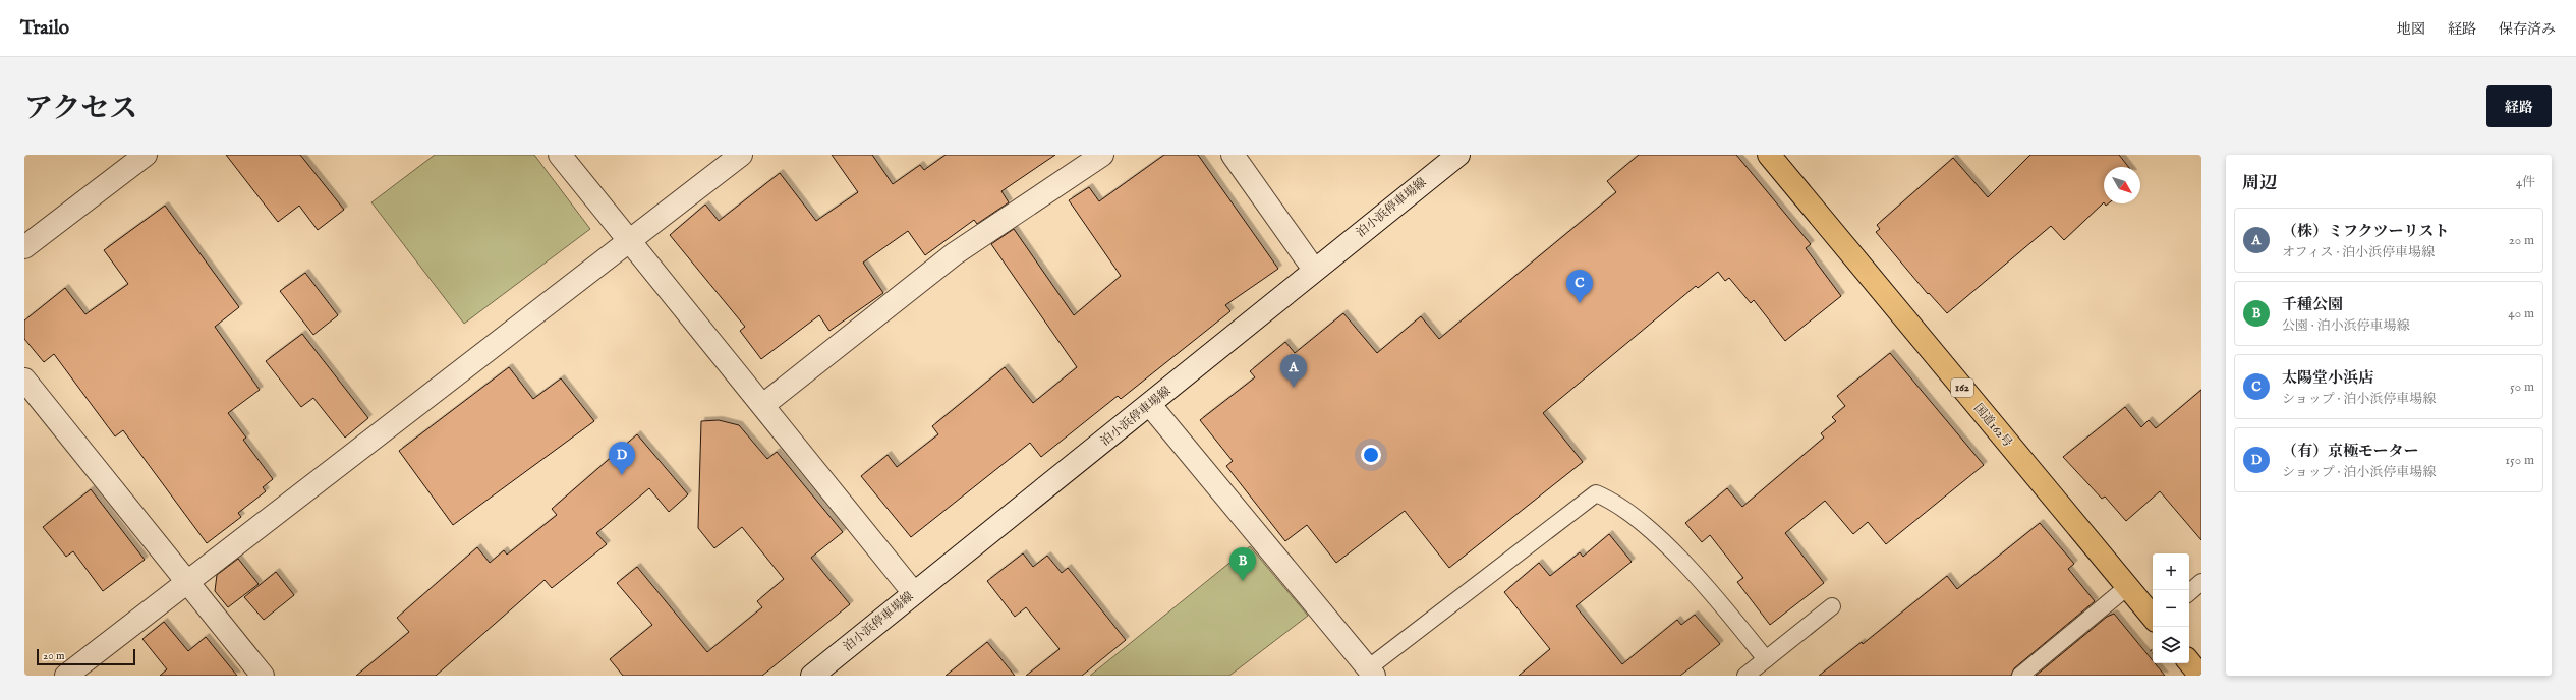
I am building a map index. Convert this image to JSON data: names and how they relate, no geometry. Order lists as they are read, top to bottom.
{
  "streets": {
    "highway": ["162", "国道162号"],
    "street": ["泊小浜停車場線"]
  },
  "scale_bar": "20 m",
  "north": "bottom right",
  "page": {
    "header": "Trailo",
    "nav": ["地図", "経路", "保存済み"],
    "title": "アクセス",
    "buttons": "経路",
    "heading": ["周辺", "4件"],
    "list": [
      {
        "mark": "A",
        "name": "（株）ミフクツーリスト",
        "note": "オフィス · 泊小浜停車場線",
        "value": "20 m"
      },
      {
        "mark": "B",
        "name": "千種公園",
        "note": "公園 · 泊小浜停車場線",
        "value": "40 m"
      },
      {
        "mark": "C",
        "name": "太陽堂小浜店",
        "note": "ショップ · 泊小浜停車場線",
        "value": "50 m"
      },
      {
        "mark": "D",
        "name": "（有）京極モーター",
        "note": "ショップ · 泊小浜停車場線",
        "value": "150 m"
      }
    ],
    "pins": [
      "C",
      "A",
      "D",
      "B"
    ],
    "map_buttons": ["+", "−"],
    "scale": "20 m"
  }
}
